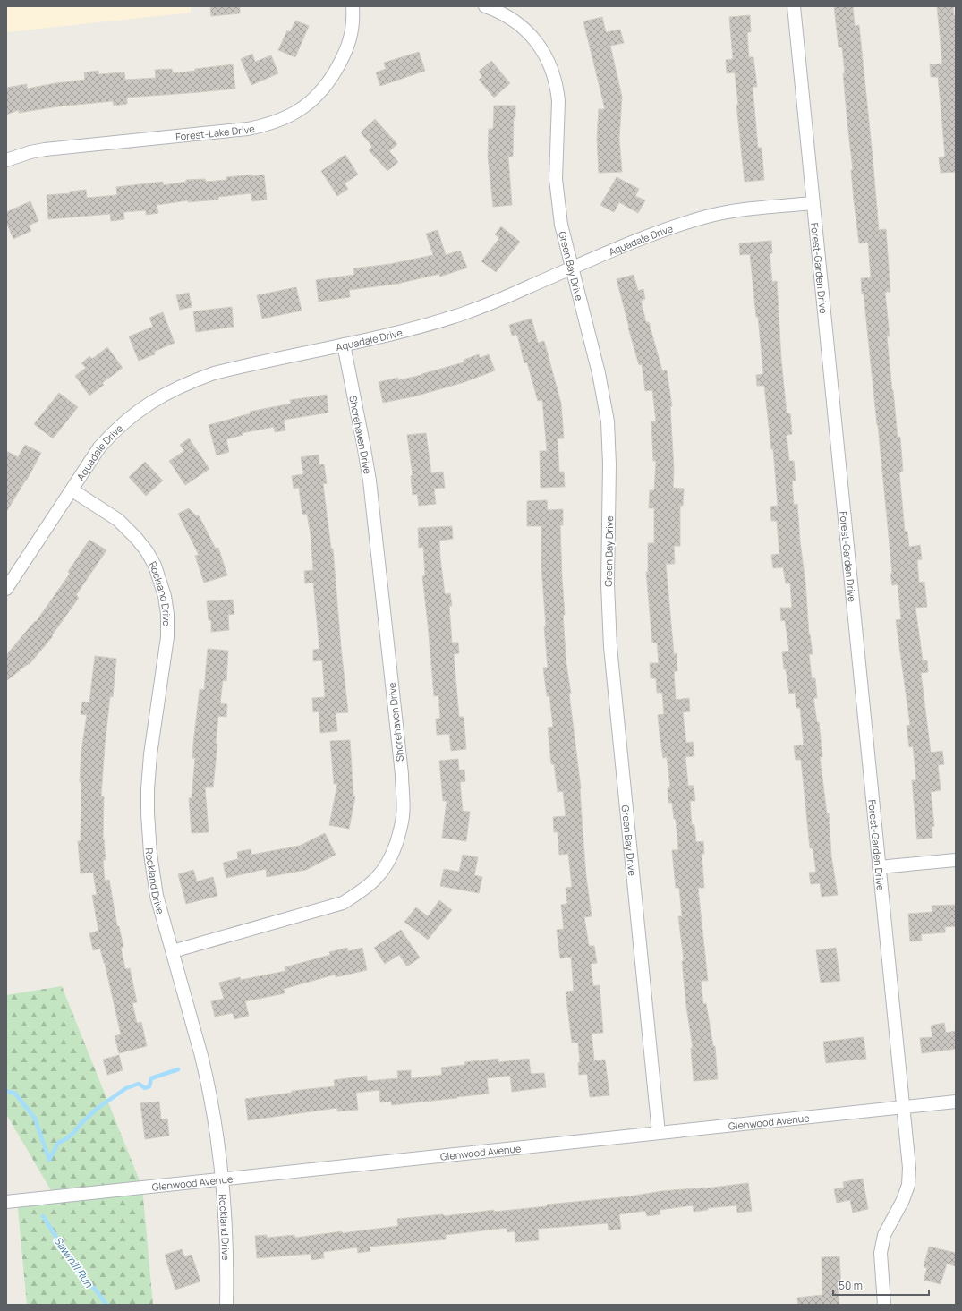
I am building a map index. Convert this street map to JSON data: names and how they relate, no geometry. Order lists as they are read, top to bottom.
{
  "streets": {
    "street": [
      "Forest-Lake Drive",
      "Aquadale Drive",
      "Green Bay Drive",
      "Forest-Garden Drive",
      "Shorehaven Drive",
      "Rockland Drive",
      "Glenwood Avenue"
    ]
  },
  "crossings": [
    ["Aquadale Drive", "Green Bay Drive"],
    ["Aquadale Drive", "Forest-Garden Drive"],
    ["Aquadale Drive", "Shorehaven Drive"],
    ["Aquadale Drive", "Rockland Drive"],
    ["Green Bay Drive", "Glenwood Avenue"],
    ["Forest-Garden Drive", "Glenwood Avenue"],
    ["Shorehaven Drive", "Rockland Drive"],
    ["Rockland Drive", "Glenwood Avenue"]
  ],
  "water": ["Sawmill Run"],
  "scale_bar": "50 m"
}
